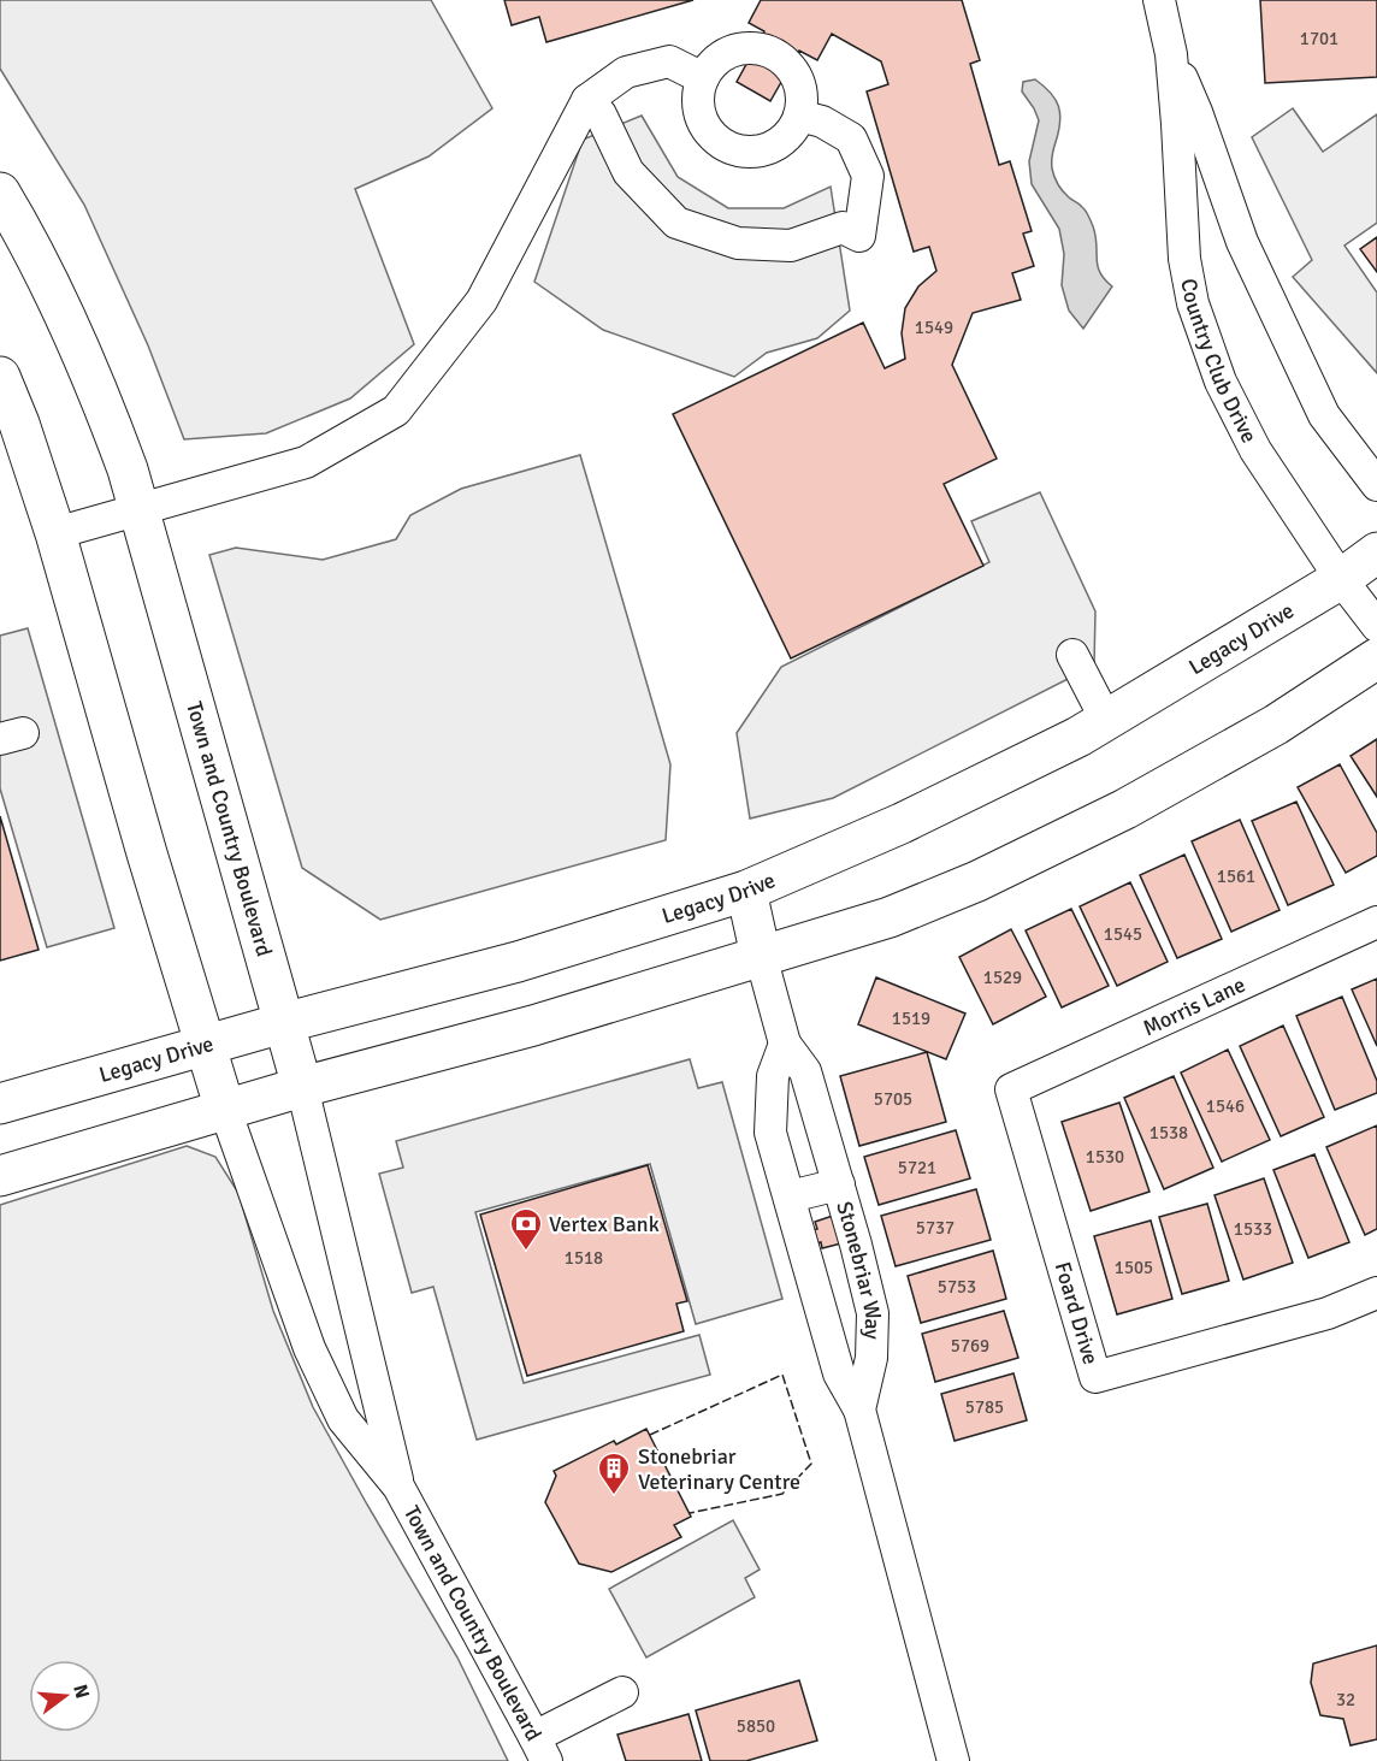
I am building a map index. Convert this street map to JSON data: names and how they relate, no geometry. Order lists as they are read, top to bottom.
{
  "streets": {
    "main road": ["Legacy Drive", "Town and Country Boulevard"],
    "street": [
      "Country Club Drive",
      "Morris Lane",
      "Stonebriar Way",
      "Foard Drive"
    ]
  },
  "crossings": [
    ["Country Club Drive", "Legacy Drive"],
    ["Legacy Drive", "Town and Country Boulevard"],
    ["Morris Lane", "Foard Drive"]
  ],
  "places": {
    "bank": ["Vertex Bank"],
    "building": ["Stonebriar Veterinary Centre"]
  },
  "house_numbers": [
    "1701",
    "1549",
    "1561",
    "1545",
    "1529",
    "1519",
    "5705",
    "1546",
    "1538",
    "1530",
    "5721",
    "5737",
    "1533",
    "1518",
    "1505",
    "5753",
    "5769",
    "5785",
    "32",
    "5850"
  ],
  "north": "right"
}
